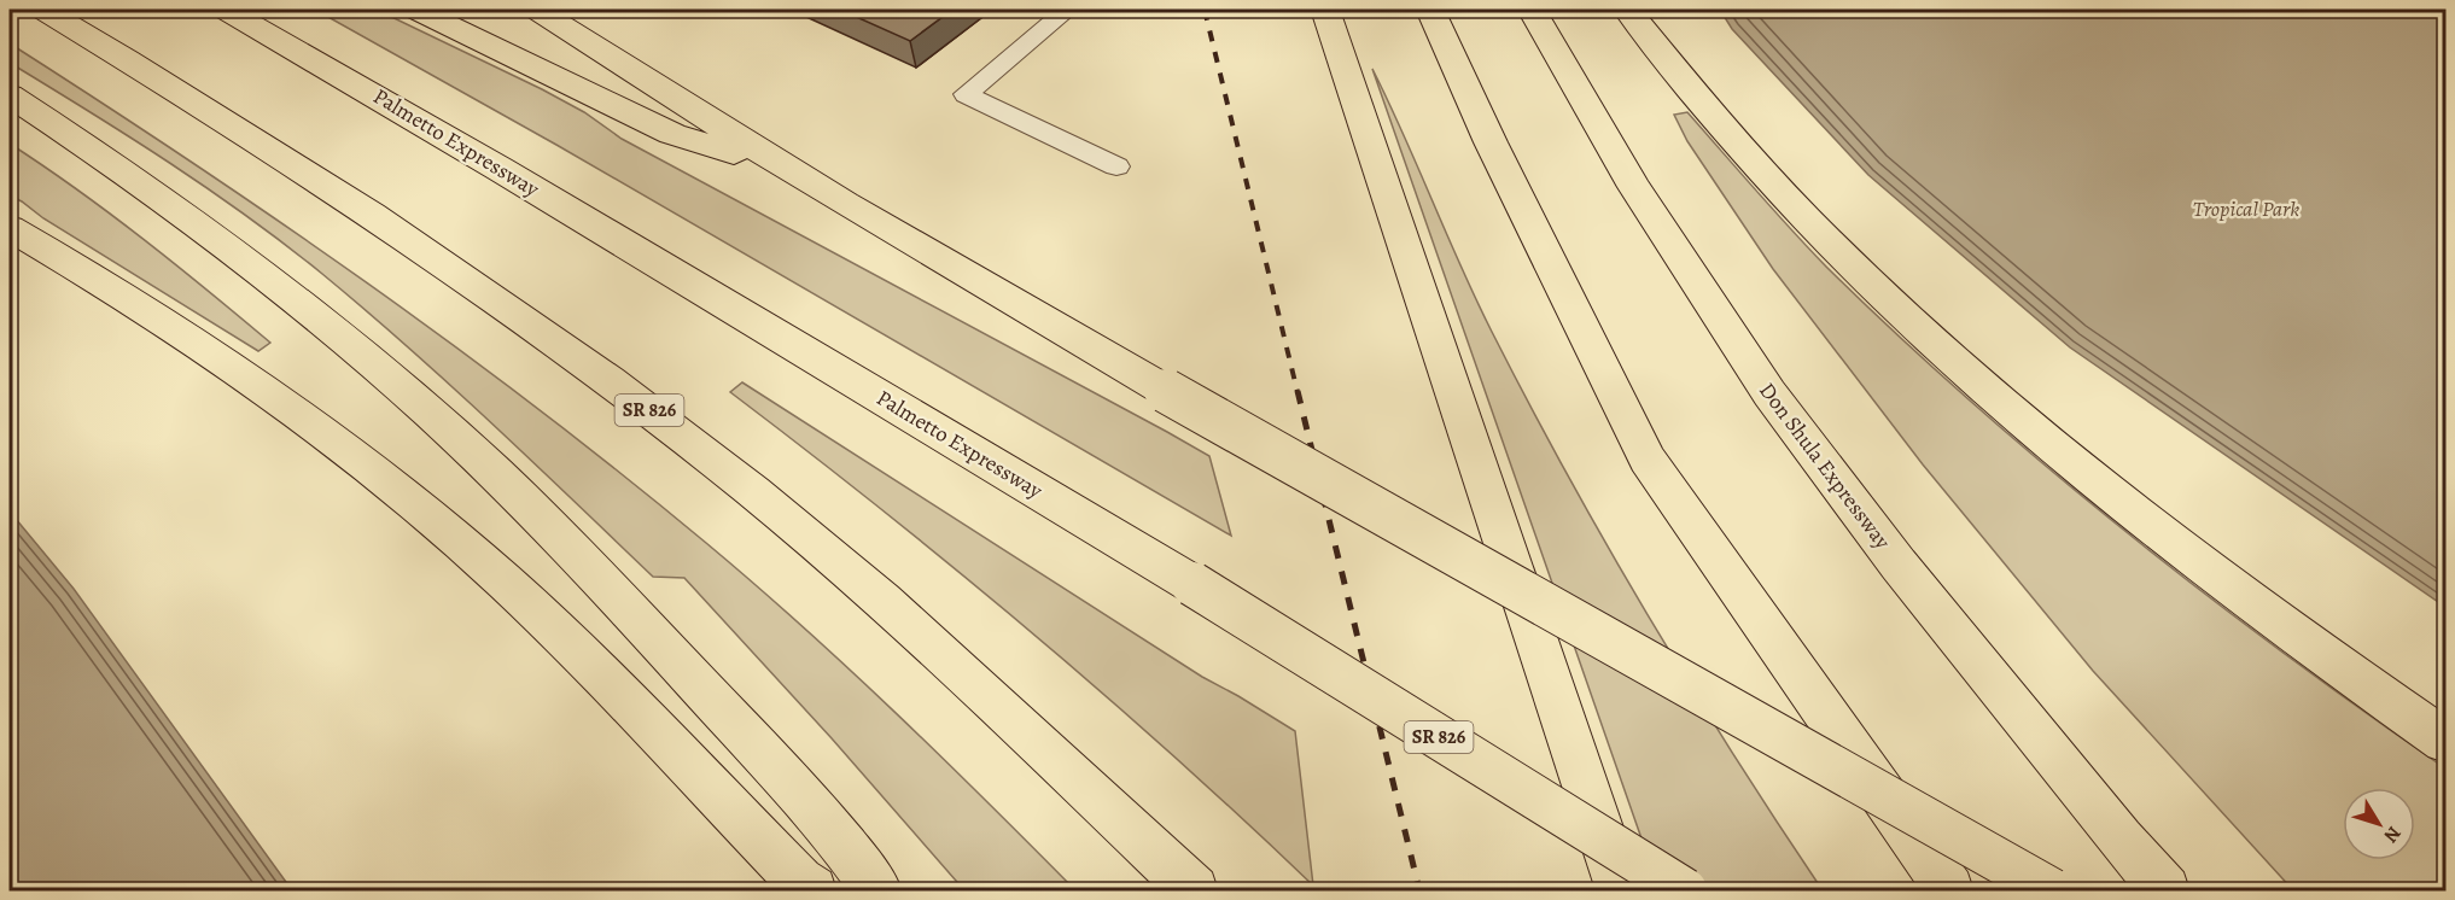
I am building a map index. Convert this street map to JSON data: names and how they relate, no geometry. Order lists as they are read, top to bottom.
{
  "streets": {
    "highway": ["Palmetto Expressway", "SR 826", "Don Shula Expressway"]
  },
  "parks": ["Tropical Park"],
  "north": "bottom right"
}
